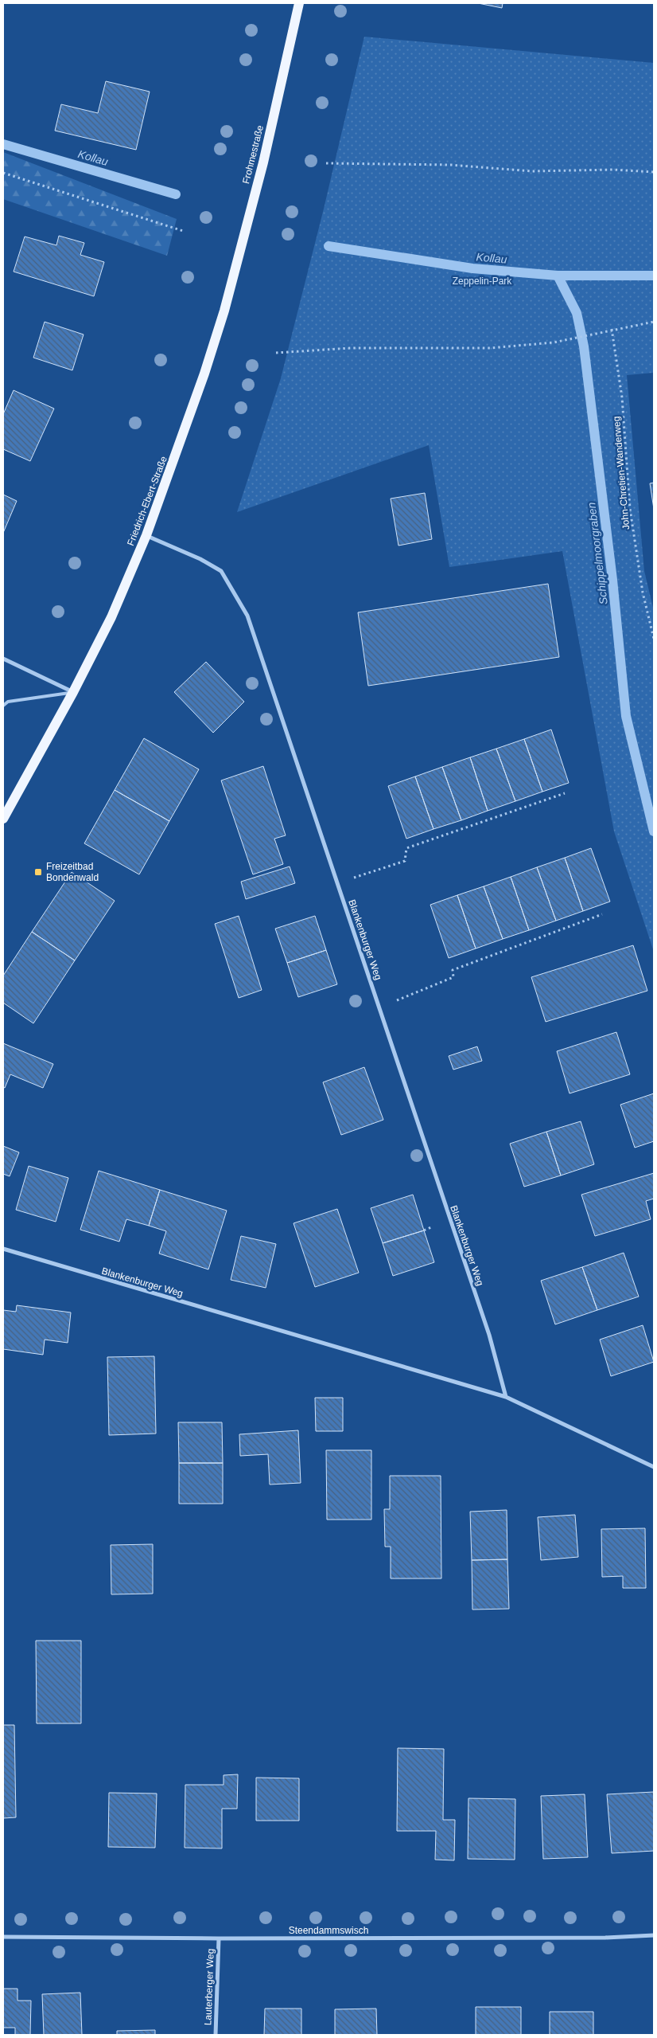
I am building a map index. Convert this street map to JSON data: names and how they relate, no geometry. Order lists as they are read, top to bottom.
{
  "streets": {
    "main road": ["Frohmestraße", "Friedrich-Ebert-Straße"],
    "street": ["Blankenburger Weg", "Steendammswisch", "Lauterberger Weg"],
    "path": ["John-Chretien-Wanderweg"]
  },
  "crossings": [
    ["Frohmestraße", "Friedrich-Ebert-Straße"],
    ["Friedrich-Ebert-Straße", "Blankenburger Weg"],
    ["Steendammswisch", "Lauterberger Weg"]
  ],
  "water": ["Kollau", "Schippelmoorgraben"],
  "parks": ["Zeppelin-Park"],
  "places": {
    "transit": ["Freizeitbad Bondenwald"]
  }
}
